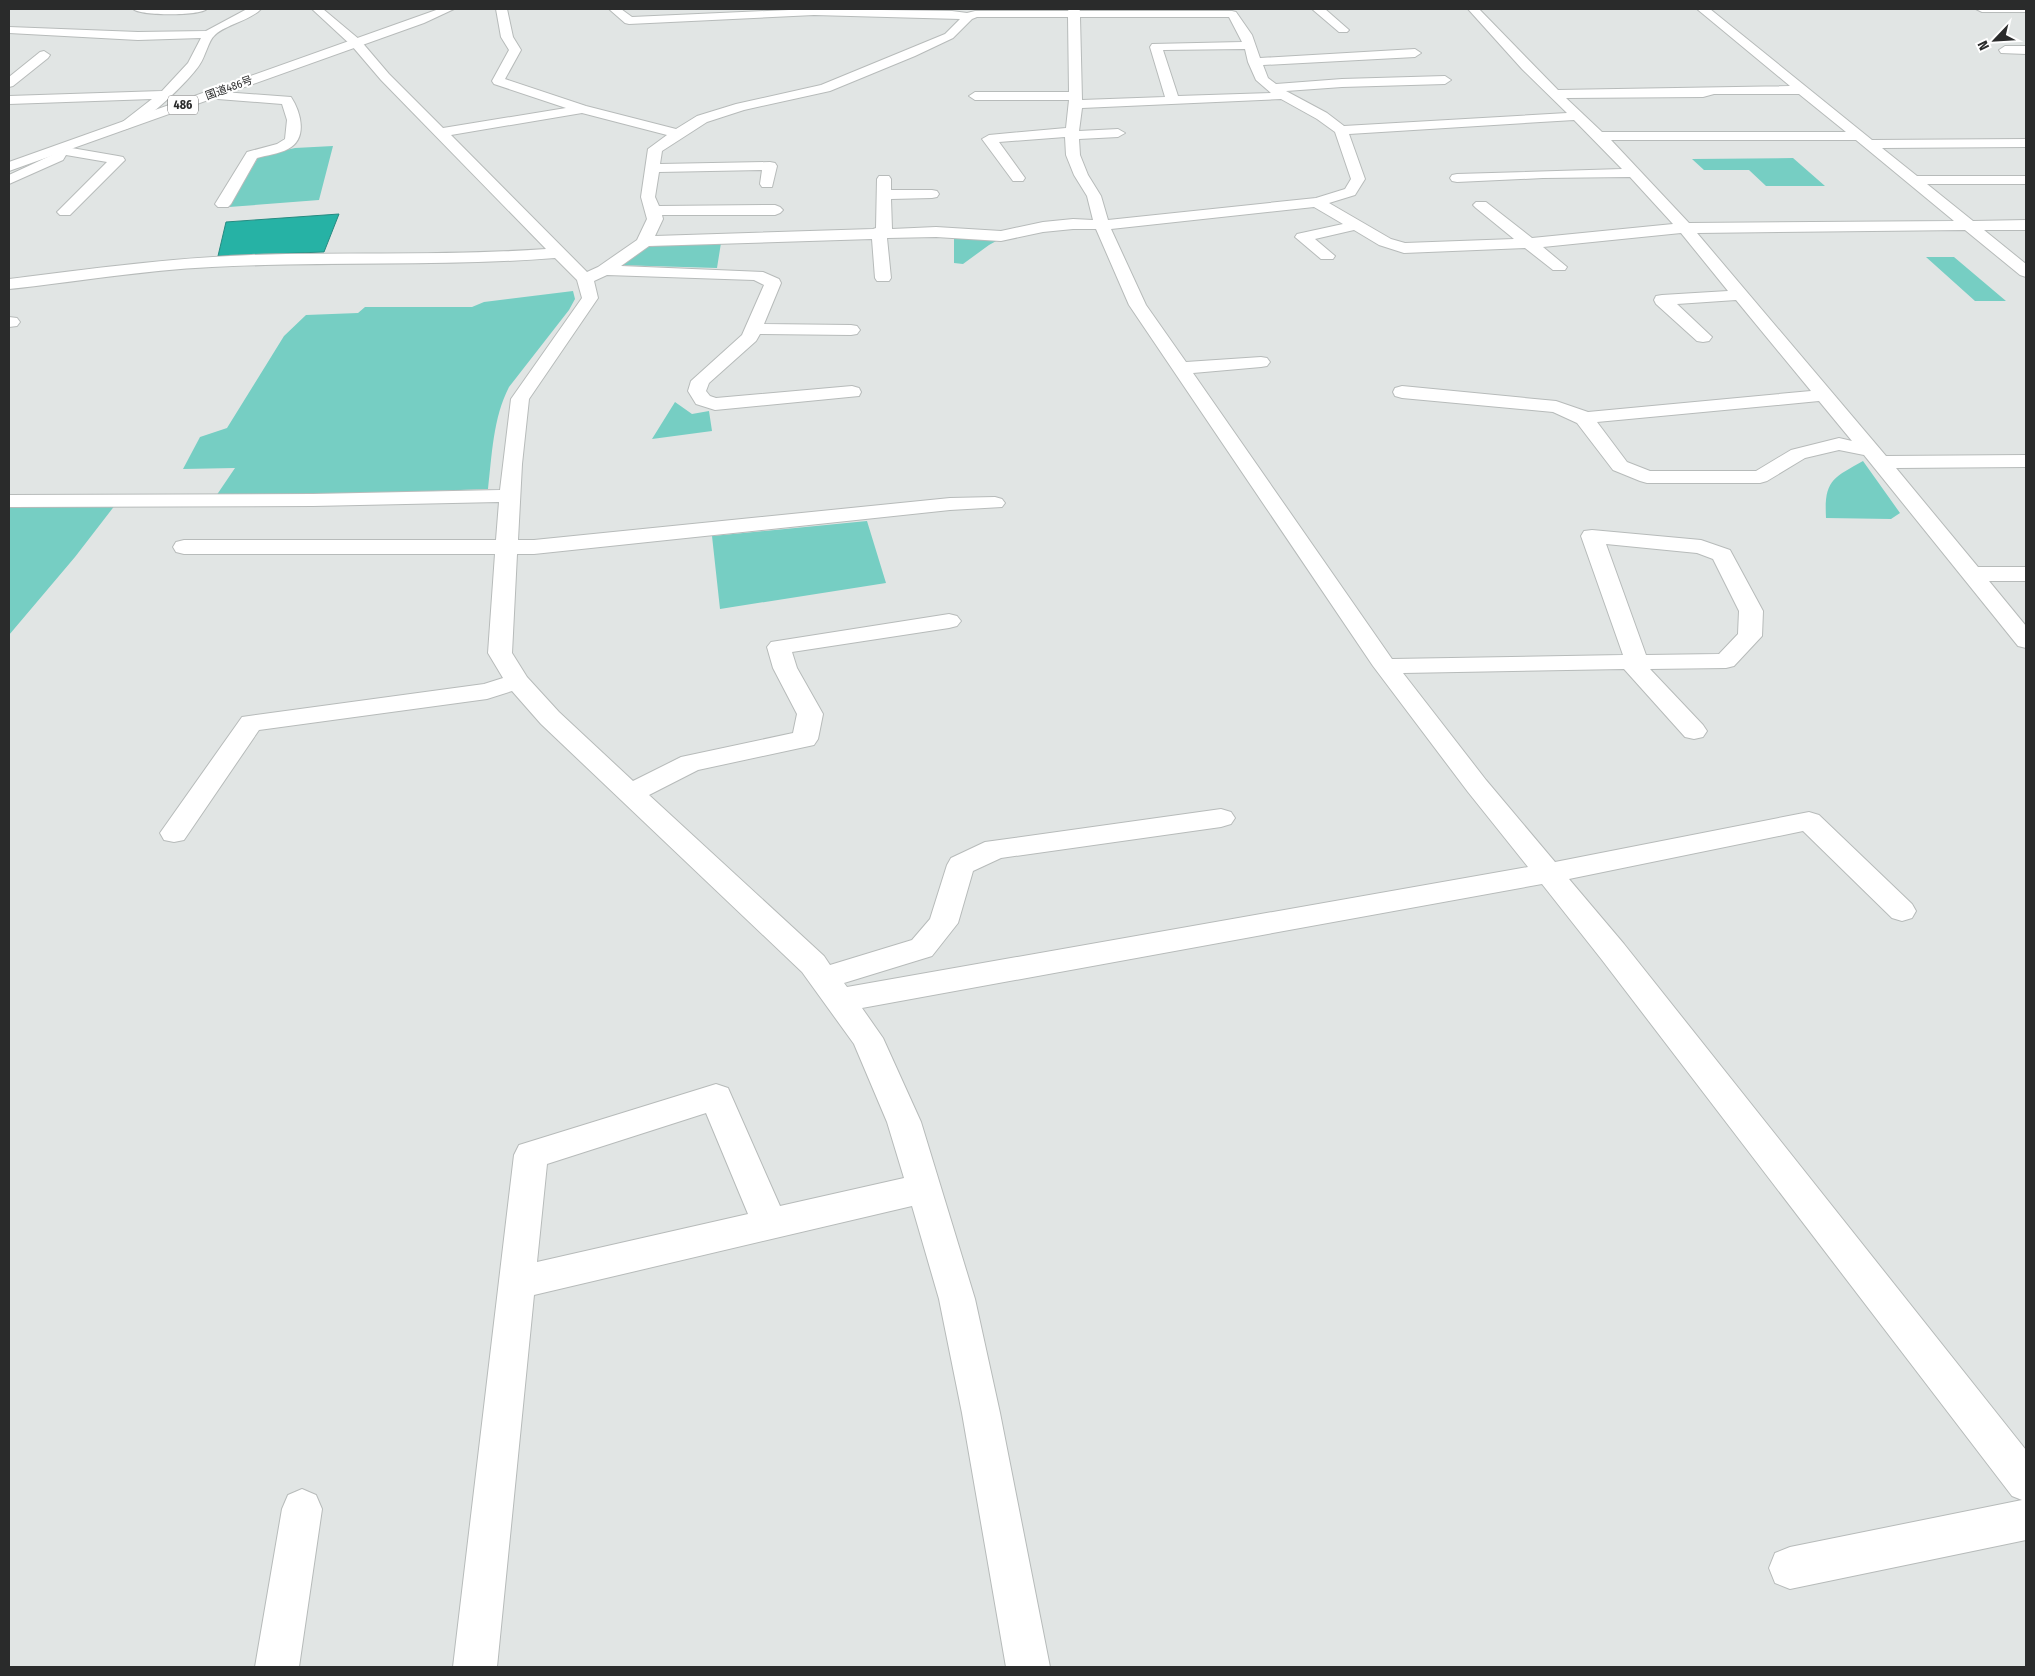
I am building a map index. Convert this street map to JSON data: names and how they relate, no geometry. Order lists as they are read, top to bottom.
{
  "streets": {
    "main road": ["国道486号", "486"]
  },
  "north": "bottom left"
}
